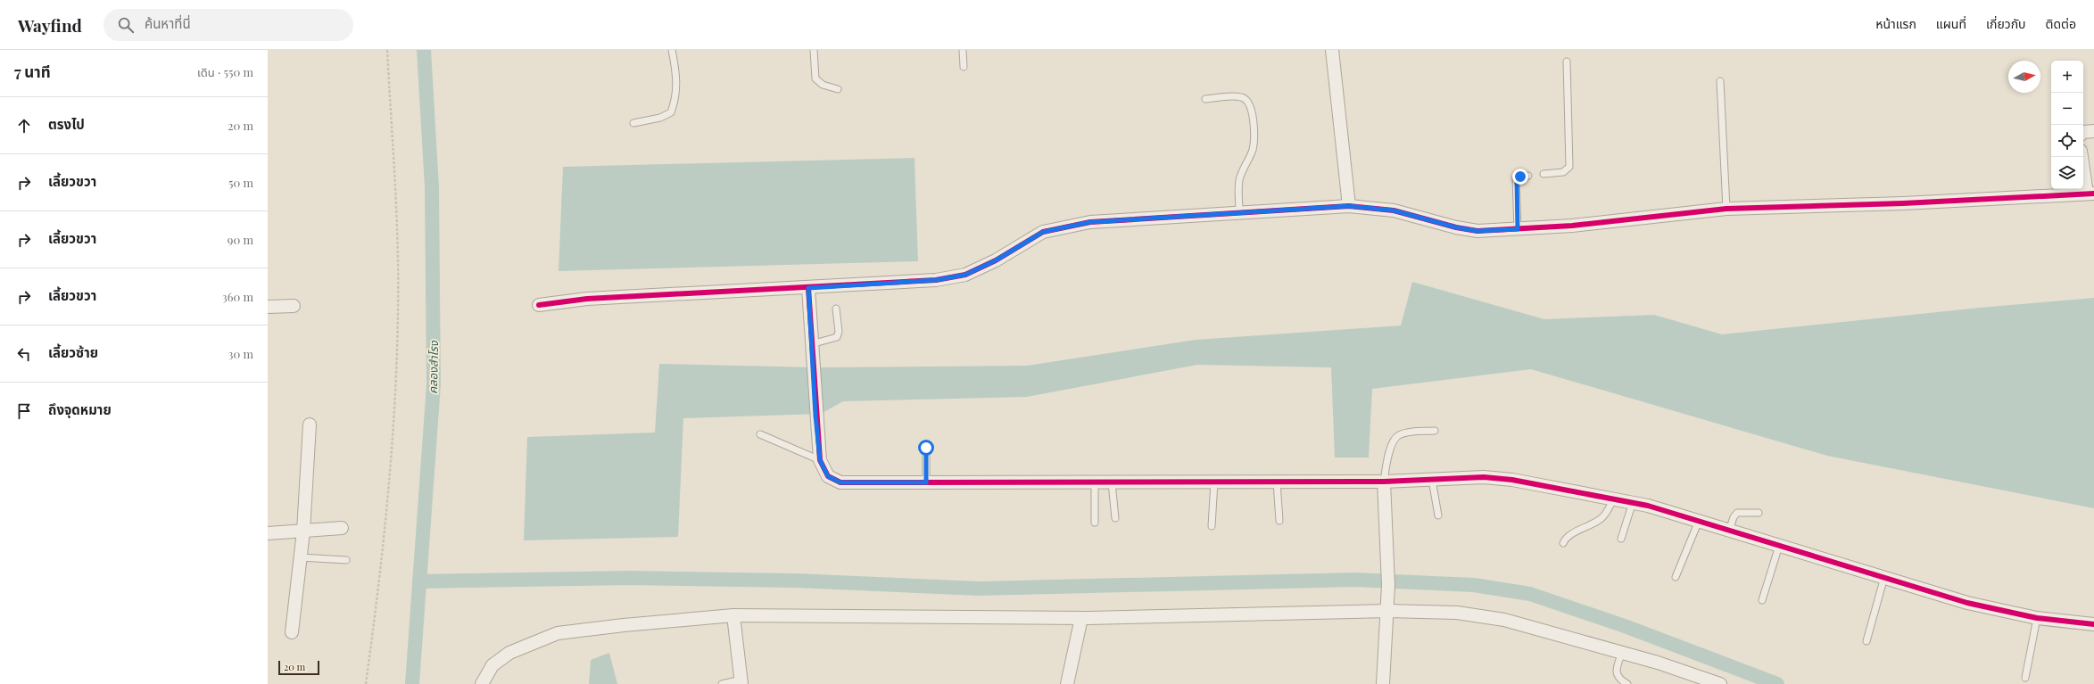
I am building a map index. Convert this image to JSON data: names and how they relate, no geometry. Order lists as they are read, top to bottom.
{
  "water": ["คลองสำโรง"],
  "scale_bar": "20 m",
  "north": "right",
  "page": {
    "header": "Wayfind",
    "search": "ค้นหาที่นี่",
    "nav": [
      "หน้าแรก",
      "แผนที่",
      "เกี่ยวกับ",
      "ติดต่อ"
    ],
    "heading": ["7 นาที", "เดิน · 550 m"],
    "map_buttons": ["+", "−"],
    "list": [
      ["ตรงไป", "20 m"],
      ["เลี้ยวขวา", "50 m"],
      ["เลี้ยวขวา", "90 m"],
      ["เลี้ยวขวา", "360 m"],
      ["เลี้ยวซ้าย", "30 m"],
      "ถึงจุดหมาย"
    ],
    "scale": "20 m"
  }
}
